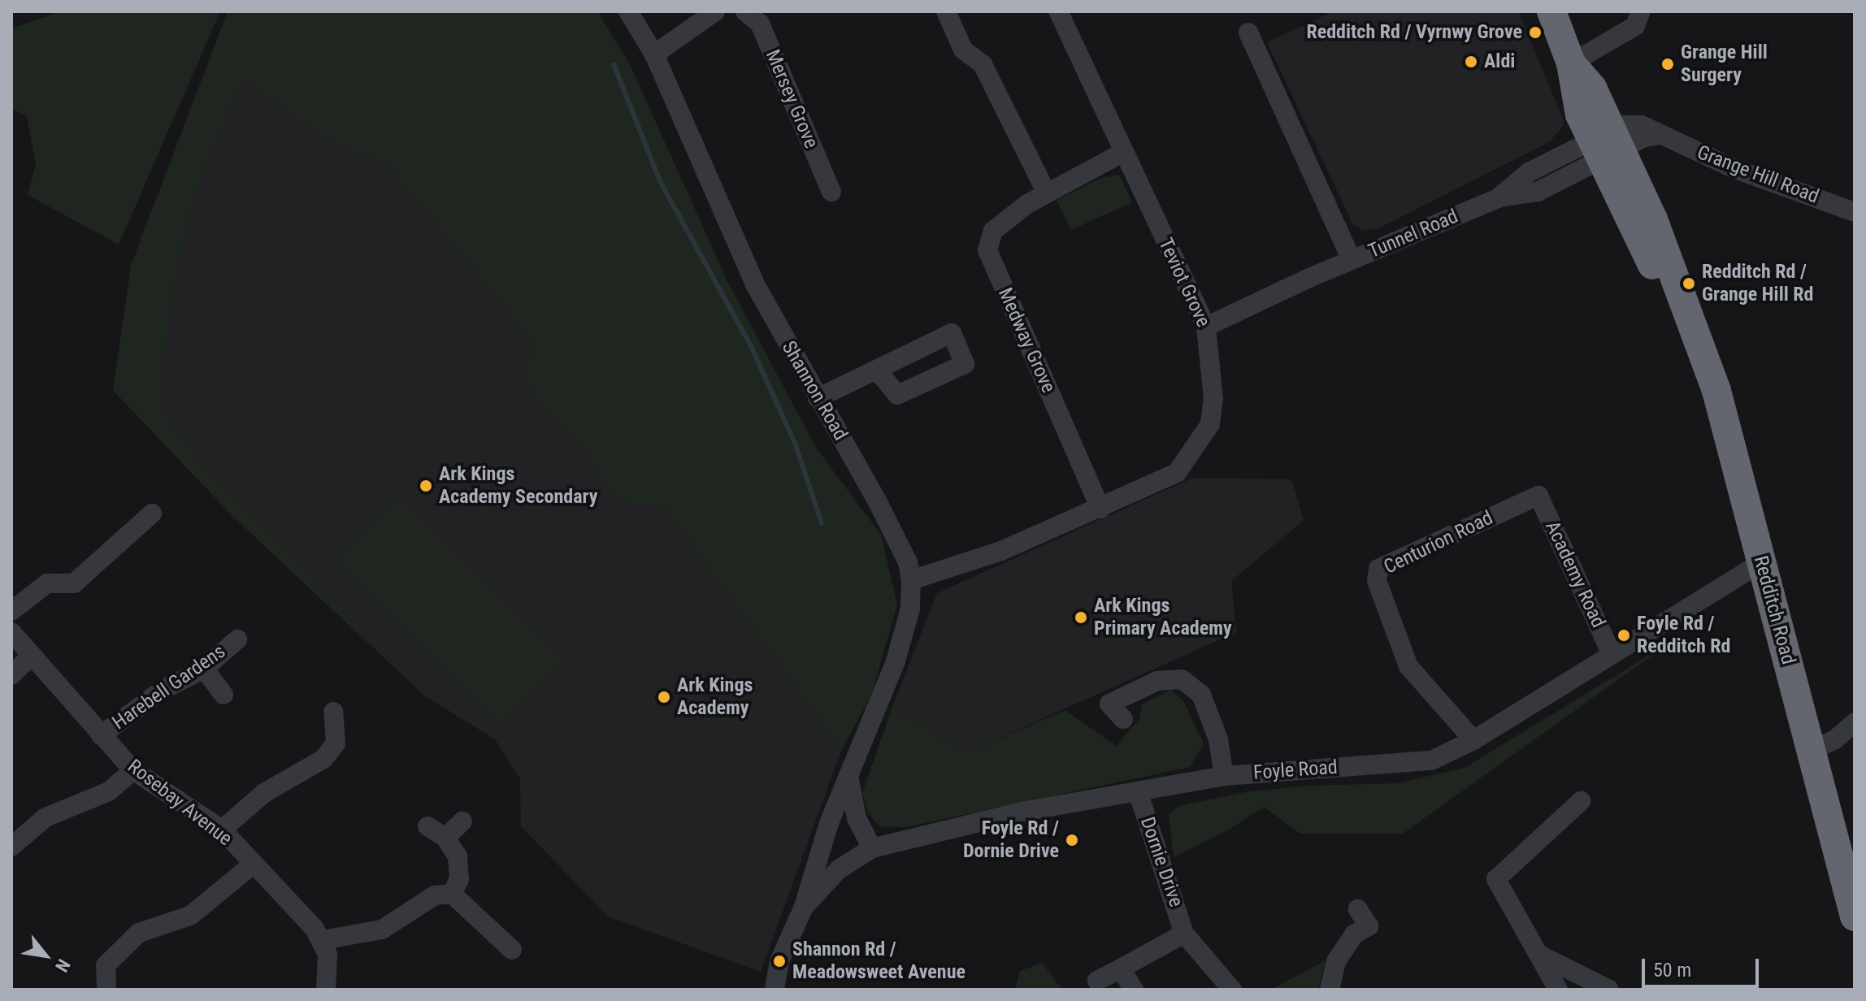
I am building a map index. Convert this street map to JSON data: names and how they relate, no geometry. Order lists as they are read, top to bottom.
{
  "streets": {
    "highway": ["Redditch Road"],
    "street": [
      "Mersey Grove",
      "Grange Hill Road",
      "Tunnel Road",
      "Teviot Grove",
      "Medway Grove",
      "Shannon Road",
      "Centurion Road",
      "Academy Road",
      "Harebell Gardens",
      "Foyle Road",
      "Rosebay Avenue",
      "Dornie Drive"
    ]
  },
  "crossings": [
    ["Grange Hill Road", "Tunnel Road"],
    ["Grange Hill Road", "Redditch Road"],
    ["Tunnel Road", "Teviot Grove"],
    ["Tunnel Road", "Redditch Road"],
    ["Teviot Grove", "Medway Grove"],
    ["Teviot Grove", "Shannon Road"],
    ["Shannon Road", "Foyle Road"],
    ["Centurion Road", "Academy Road"],
    ["Centurion Road", "Foyle Road"],
    ["Academy Road", "Foyle Road"],
    ["Redditch Road", "Foyle Road"],
    ["Harebell Gardens", "Rosebay Avenue"],
    ["Foyle Road", "Dornie Drive"]
  ],
  "places": [
    "Redditch Rd / Vyrnwy Grove",
    "Aldi",
    "Grange Hill Surgery",
    "Redditch Rd / Grange Hill Rd",
    "Ark Kings Academy Secondary",
    "Ark Kings Primary Academy",
    "Foyle Rd / Redditch Rd",
    "Ark Kings Academy",
    "Foyle Rd / Dornie Drive",
    "Shannon Rd / Meadowsweet Avenue"
  ],
  "scale_bar": "50 m",
  "north": "bottom right"
}
